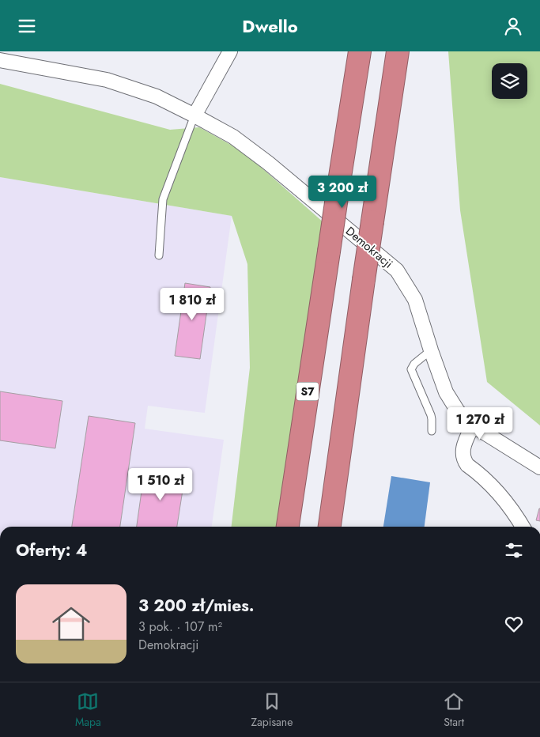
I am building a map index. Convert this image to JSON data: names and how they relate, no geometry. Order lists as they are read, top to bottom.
{
  "streets": {
    "highway": ["S7"],
    "street": ["Demokracji"]
  },
  "page": {
    "header": "Dwello",
    "price": [
      "3 200 zł",
      "1 810 zł",
      "1 270 zł",
      "1 510 zł"
    ],
    "heading": "Oferty: 4",
    "list": [
      {
        "name": "3 200 zł/mies.",
        "note": "3 pok. · 107 m² · Demokracji"
      }
    ],
    "tabs": ["Mapa", "Zapisane", "Start"]
  }
}
